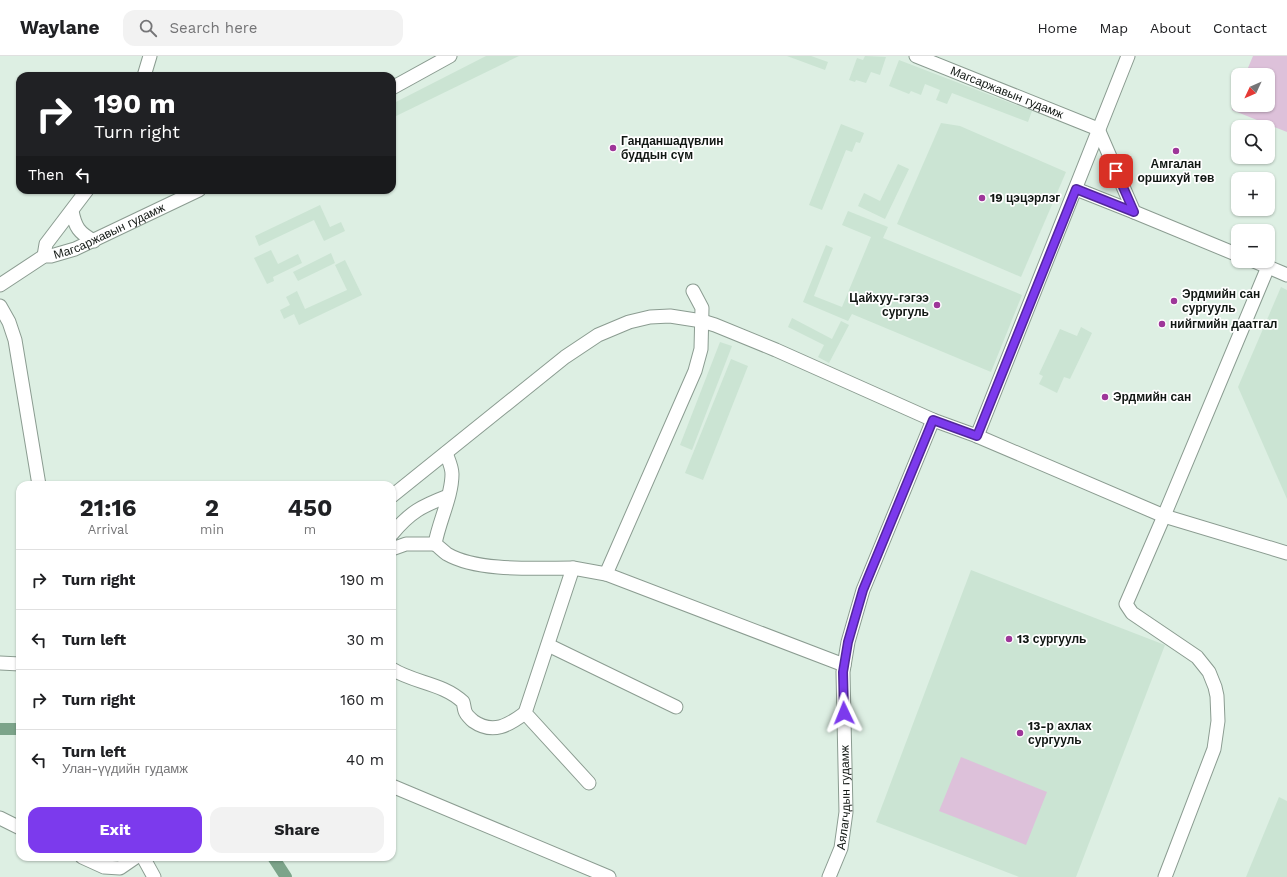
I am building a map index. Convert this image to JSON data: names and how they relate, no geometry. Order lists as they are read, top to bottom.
{
  "streets": {
    "street": ["Магсаржавын гудамж", "Аялагчдын гудамж"]
  },
  "places": [
    "Ганданшадүвлин буддын сүм",
    "Амгалан оршихуй төв",
    "19 цэцэрлэг",
    "Эрдмийн сан сургууль",
    "Цайхуу-гэгээ сургуль",
    "нийгмийн даатгал",
    "Эрдмийн сан",
    "13 сургууль",
    "13-р ахлах сургууль"
  ],
  "north": "bottom left",
  "page": {
    "header": "Waylane",
    "search": "Search here",
    "nav": [
      "Home",
      "Map",
      "About",
      "Contact"
    ],
    "map_buttons": ["+", "−"],
    "turn": ["190 m", "Turn right"],
    "then": "Then",
    "eta": [
      "21:16",
      "Arrival",
      "2",
      "min",
      "450",
      "m"
    ],
    "list": [
      {
        "name": "Turn right",
        "value": "190 m"
      },
      {
        "name": "Turn left",
        "value": "30 m"
      },
      {
        "name": "Turn right",
        "value": "160 m"
      },
      {
        "name": "Turn left",
        "note": "Улан-үүдийн гудамж",
        "value": "40 m"
      }
    ],
    "buttons": ["Exit", "Share"]
  }
}
